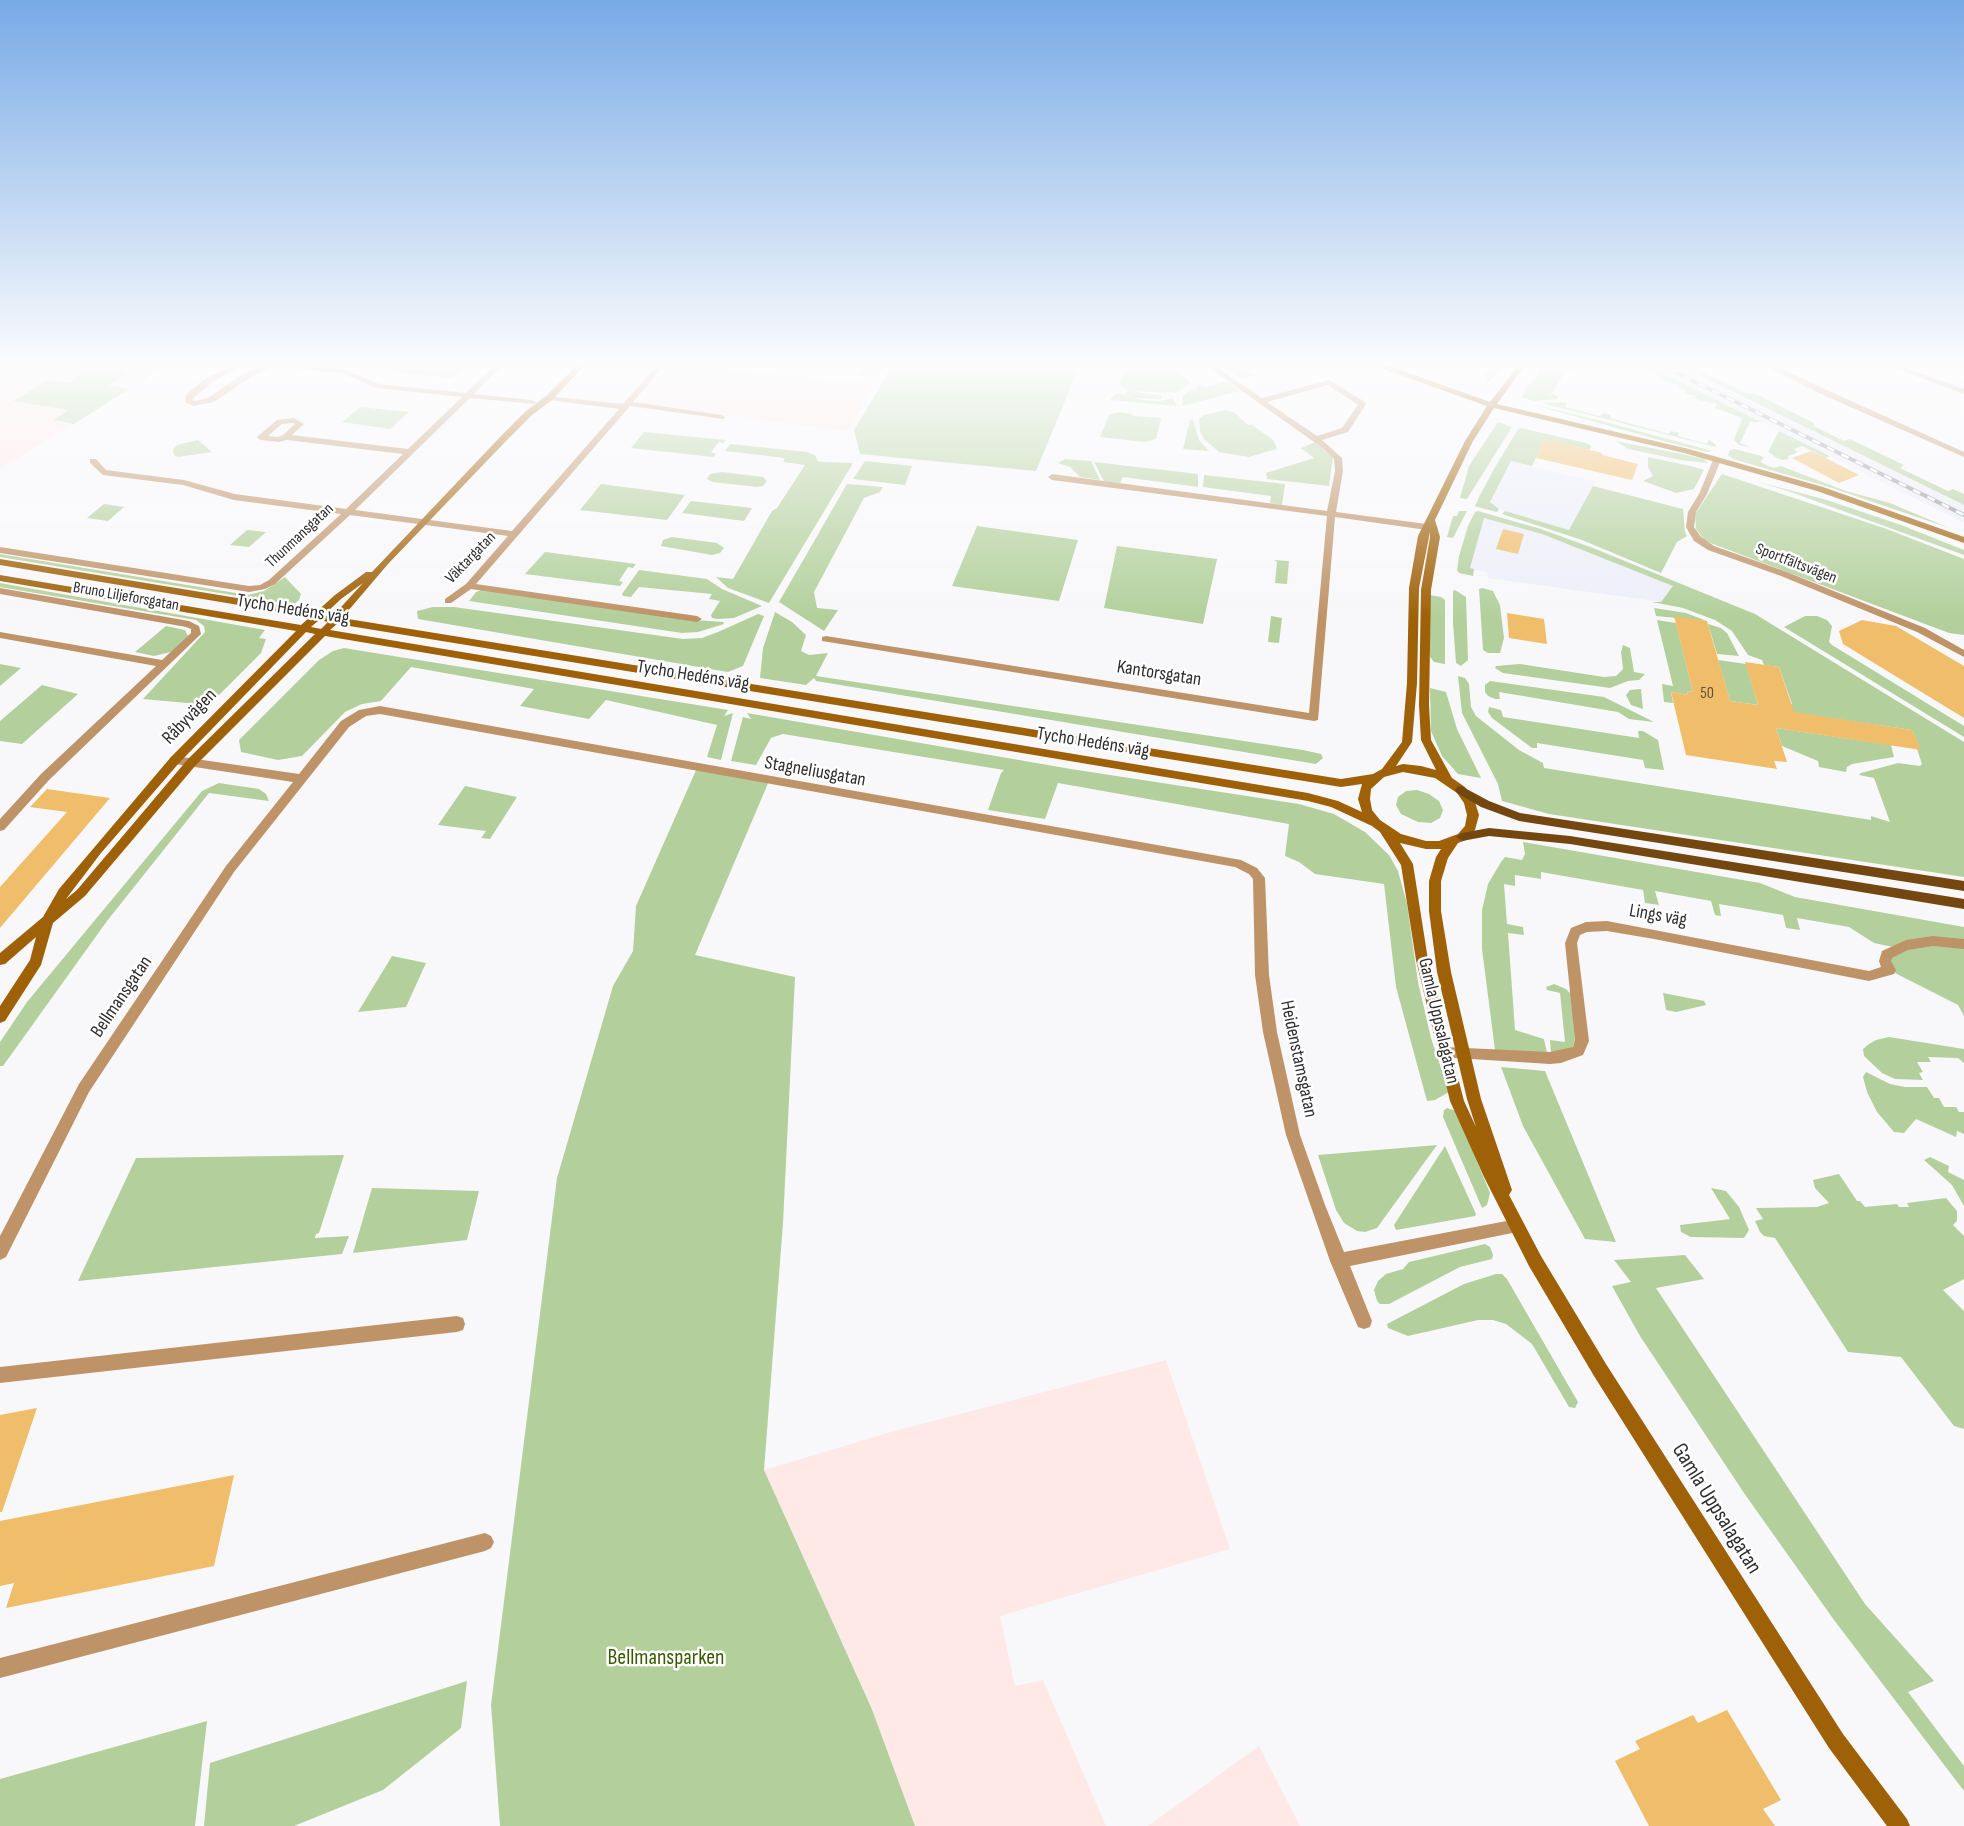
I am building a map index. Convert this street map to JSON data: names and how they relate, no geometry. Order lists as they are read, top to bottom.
{
  "streets": {
    "main road": ["Tycho Hedéns väg", "Råbyvägen", "Gamla Uppsalagatan"],
    "street": [
      "Thunmansgatan",
      "Väktargatan",
      "Sportfältsvägen",
      "Bruno Liljeforsgatan",
      "Kantorsgatan",
      "Stagneliusgatan",
      "Lings väg",
      "Bellmansgatan",
      "Heidenstamsgatan"
    ]
  },
  "crossings": [
    ["Thunmansgatan", "Väktargatan"],
    ["Väktargatan", "Råbyvägen"],
    ["Tycho Hedéns väg", "Råbyvägen"],
    ["Tycho Hedéns väg", "Gamla Uppsalagatan"],
    ["Stagneliusgatan", "Bellmansgatan"],
    ["Stagneliusgatan", "Heidenstamsgatan"],
    ["Lings väg", "Gamla Uppsalagatan"]
  ],
  "parks": ["Bellmansparken"],
  "house_numbers": ["50"]
}
